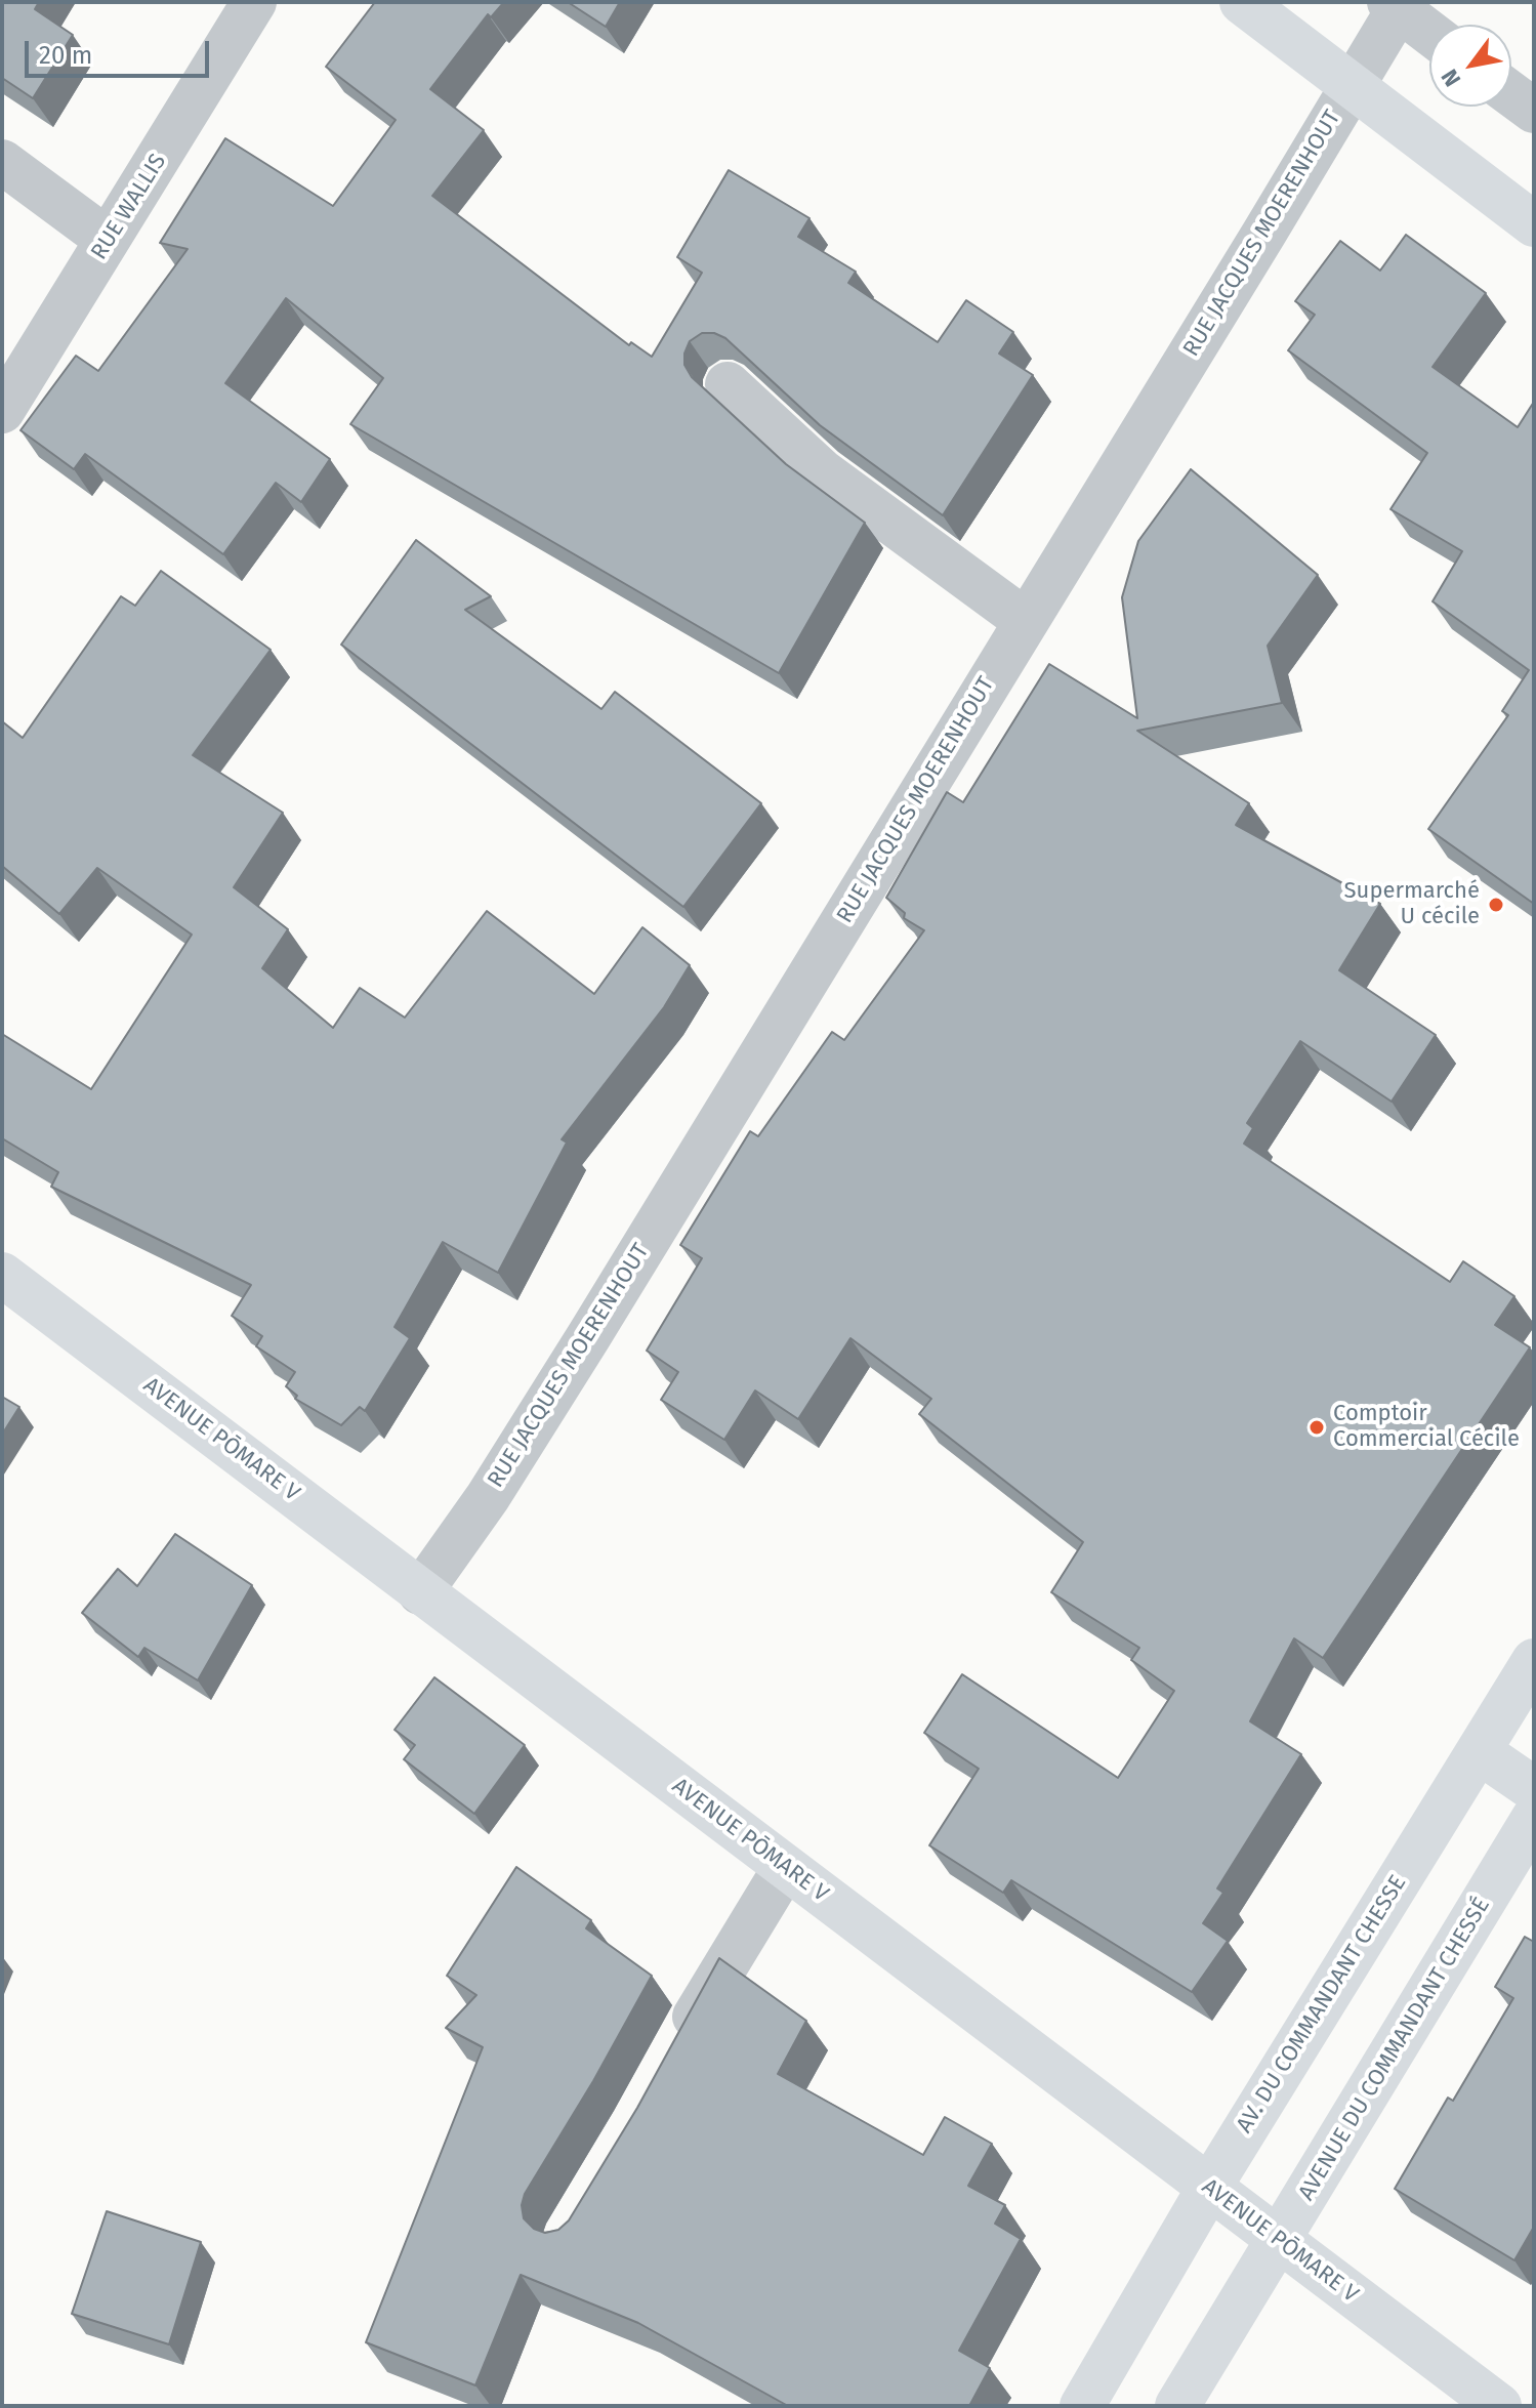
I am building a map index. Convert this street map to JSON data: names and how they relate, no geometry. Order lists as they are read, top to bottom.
{
  "streets": {
    "main road": ["AVENUE PŌMARE V", "AV. DU COMMANDANT CHESSE", "AVENUE DU COMMANDANT CHESSÉ"],
    "street": ["RUE WALLIS", "RUE JACQUES MOERENHOUT"]
  },
  "crossings": [
    ["RUE JACQUES MOERENHOUT", "AVENUE PŌMARE V"],
    ["AVENUE PŌMARE V", "AV. DU COMMANDANT CHESSE"],
    ["AVENUE PŌMARE V", "AVENUE DU COMMANDANT CHESSÉ"]
  ],
  "places": ["Supermarché U cécile", "Comptoir Commercial Cécile"],
  "scale_bar": "20 m",
  "north": "bottom left"
}
